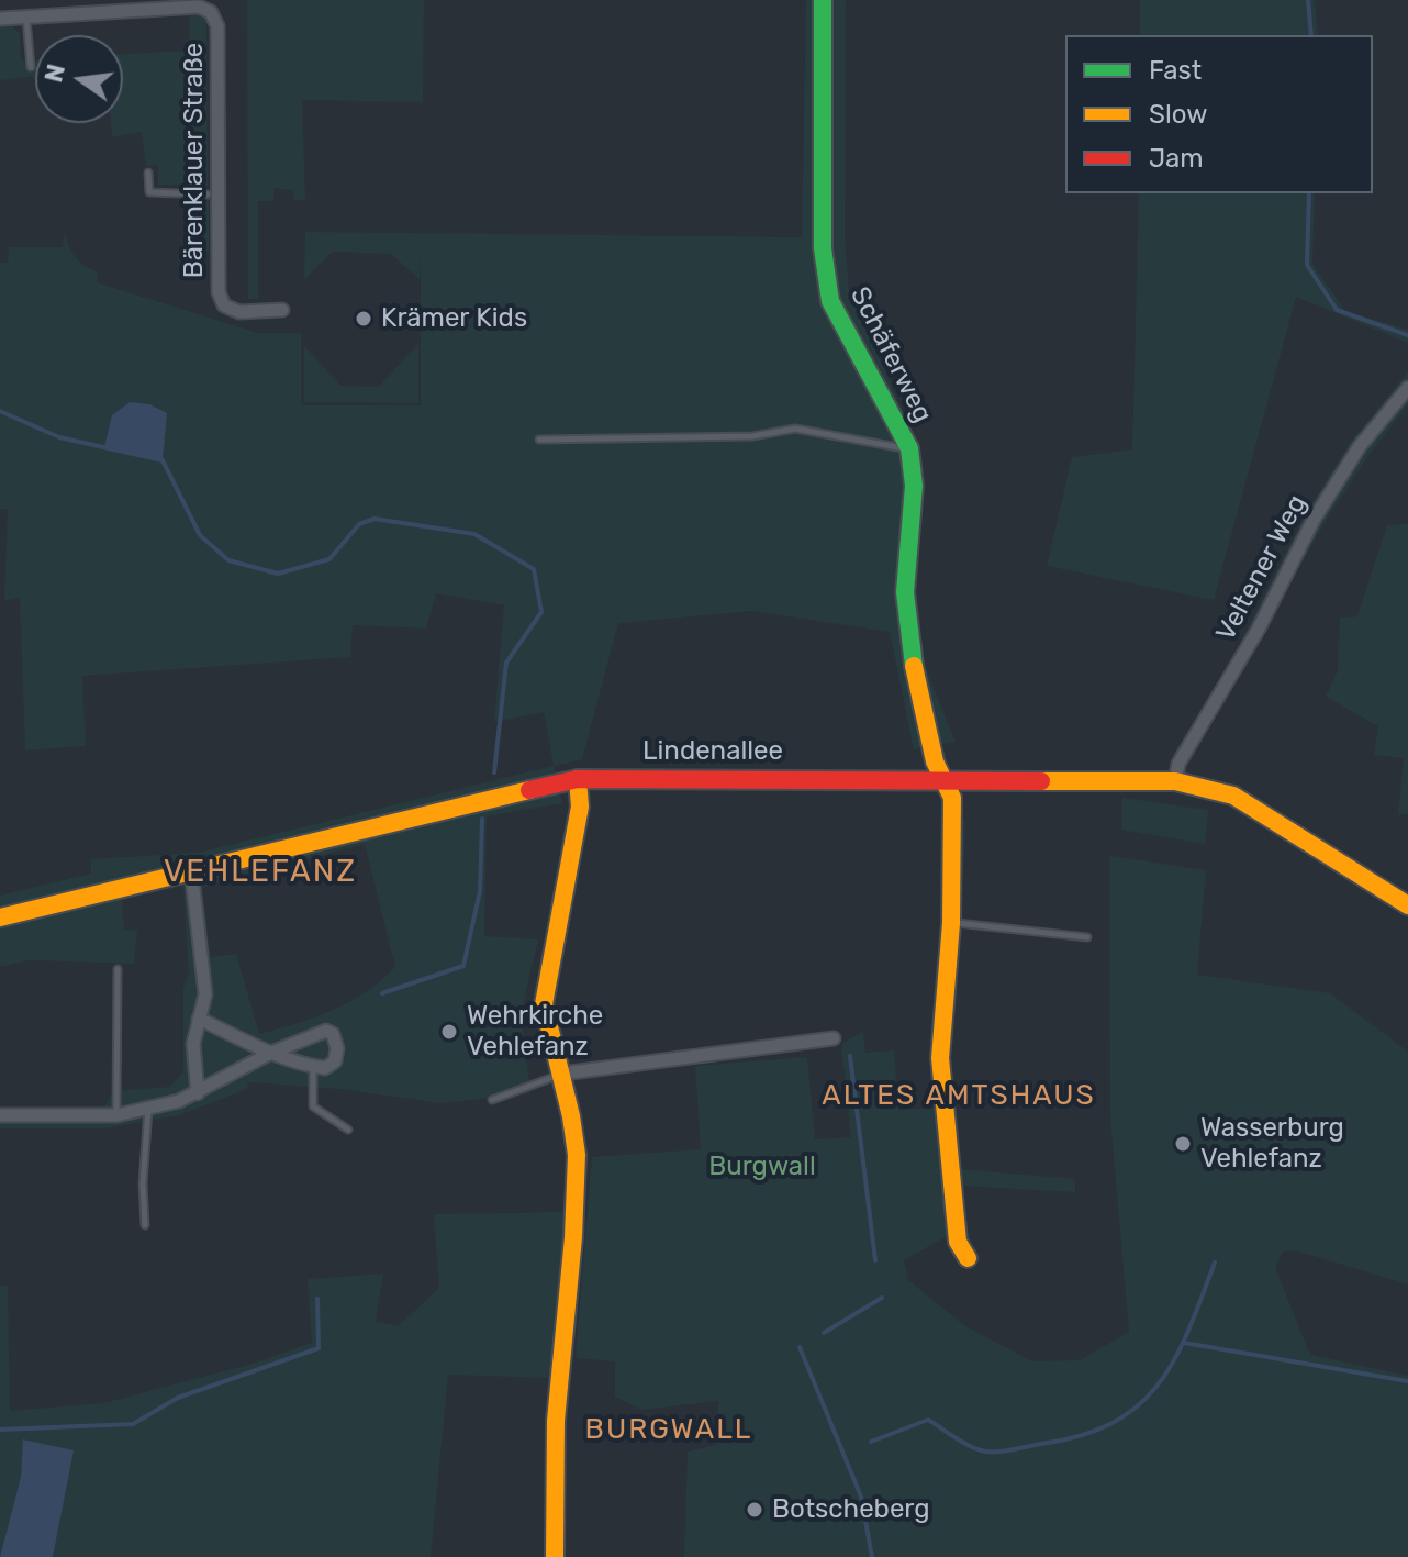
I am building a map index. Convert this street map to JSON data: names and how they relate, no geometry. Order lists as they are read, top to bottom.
{
  "streets": {
    "street": [
      "Bärenklauer Straße",
      "Schäferweg",
      "Veltener Weg",
      "Lindenallee"
    ]
  },
  "crossings": [
    ["Schäferweg", "Lindenallee"],
    ["Veltener Weg", "Lindenallee"]
  ],
  "districts": ["VEHLEFANZ", "ALTES AMTSHAUS", "BURGWALL"],
  "parks": ["Burgwall"],
  "places": [
    "Krämer Kids",
    "Wehrkirche Vehlefanz",
    "Wasserburg Vehlefanz",
    "Botscheberg"
  ],
  "legend": ["Fast", "Slow", "Jam"],
  "north": "left"
}
